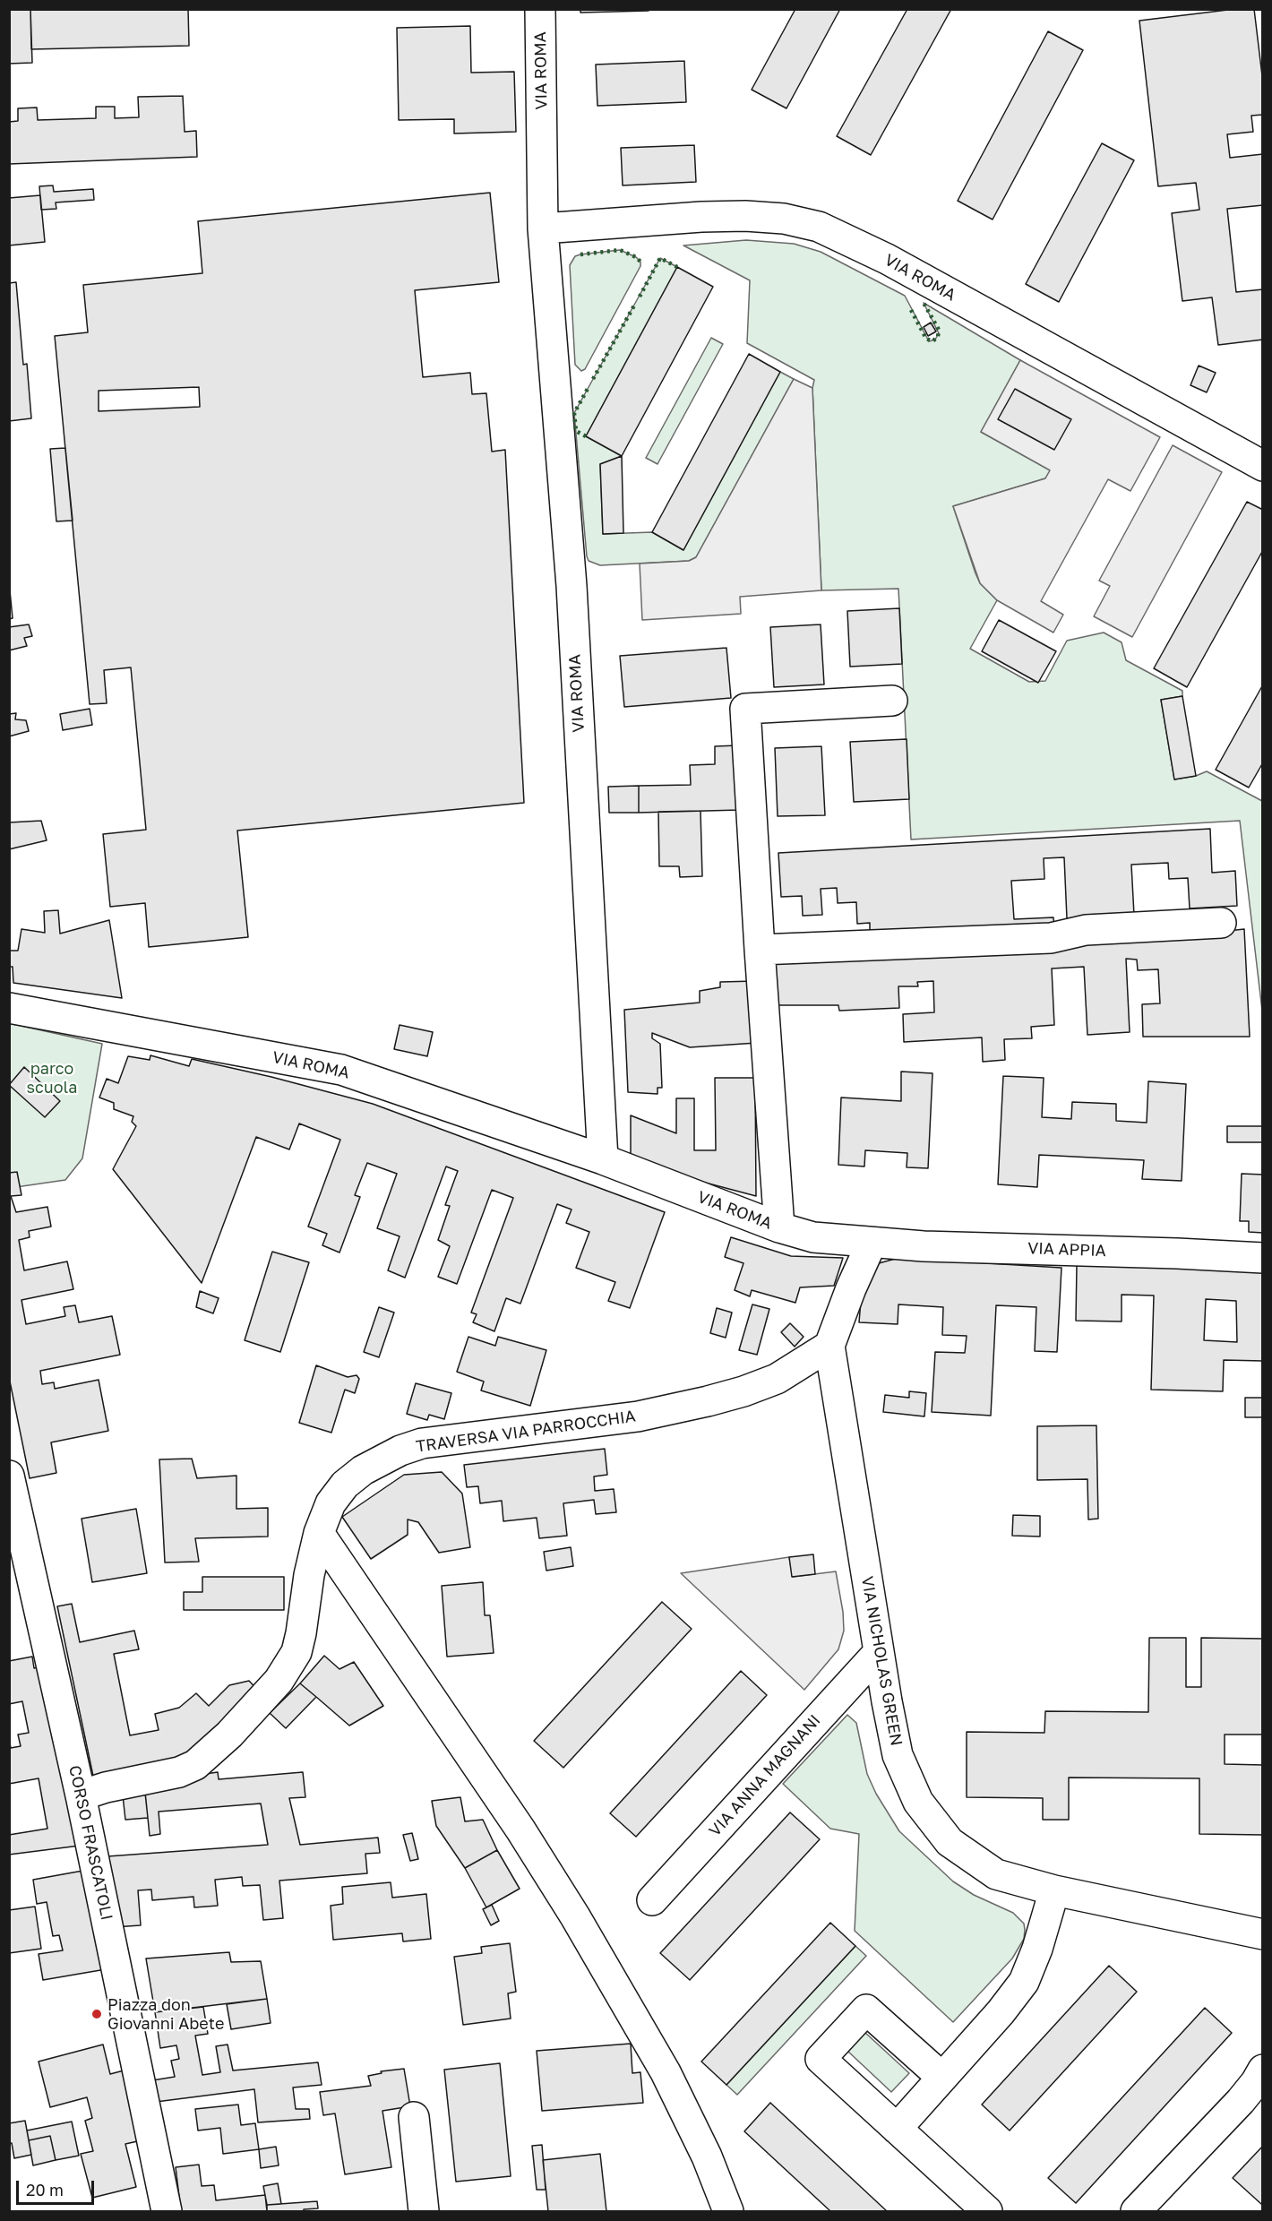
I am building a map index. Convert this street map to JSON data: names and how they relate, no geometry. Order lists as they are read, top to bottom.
{
  "streets": {
    "street": [
      "VIA ROMA",
      "VIA APPIA",
      "TRAVERSA VIA PARROCCHIA",
      "VIA NICHOLAS GREEN",
      "VIA ANNA MAGNANI",
      "CORSO FRASCATOLI"
    ]
  },
  "crossings": [
    ["VIA ROMA", "VIA APPIA"],
    ["VIA ROMA", "VIA NICHOLAS GREEN"],
    ["VIA APPIA", "VIA NICHOLAS GREEN"],
    ["TRAVERSA VIA PARROCCHIA", "VIA NICHOLAS GREEN"],
    ["TRAVERSA VIA PARROCCHIA", "CORSO FRASCATOLI"],
    ["VIA NICHOLAS GREEN", "VIA ANNA MAGNANI"]
  ],
  "parks": ["parco scuola"],
  "places": ["Piazza don Giovanni Abete"],
  "scale_bar": "20 m"
}
